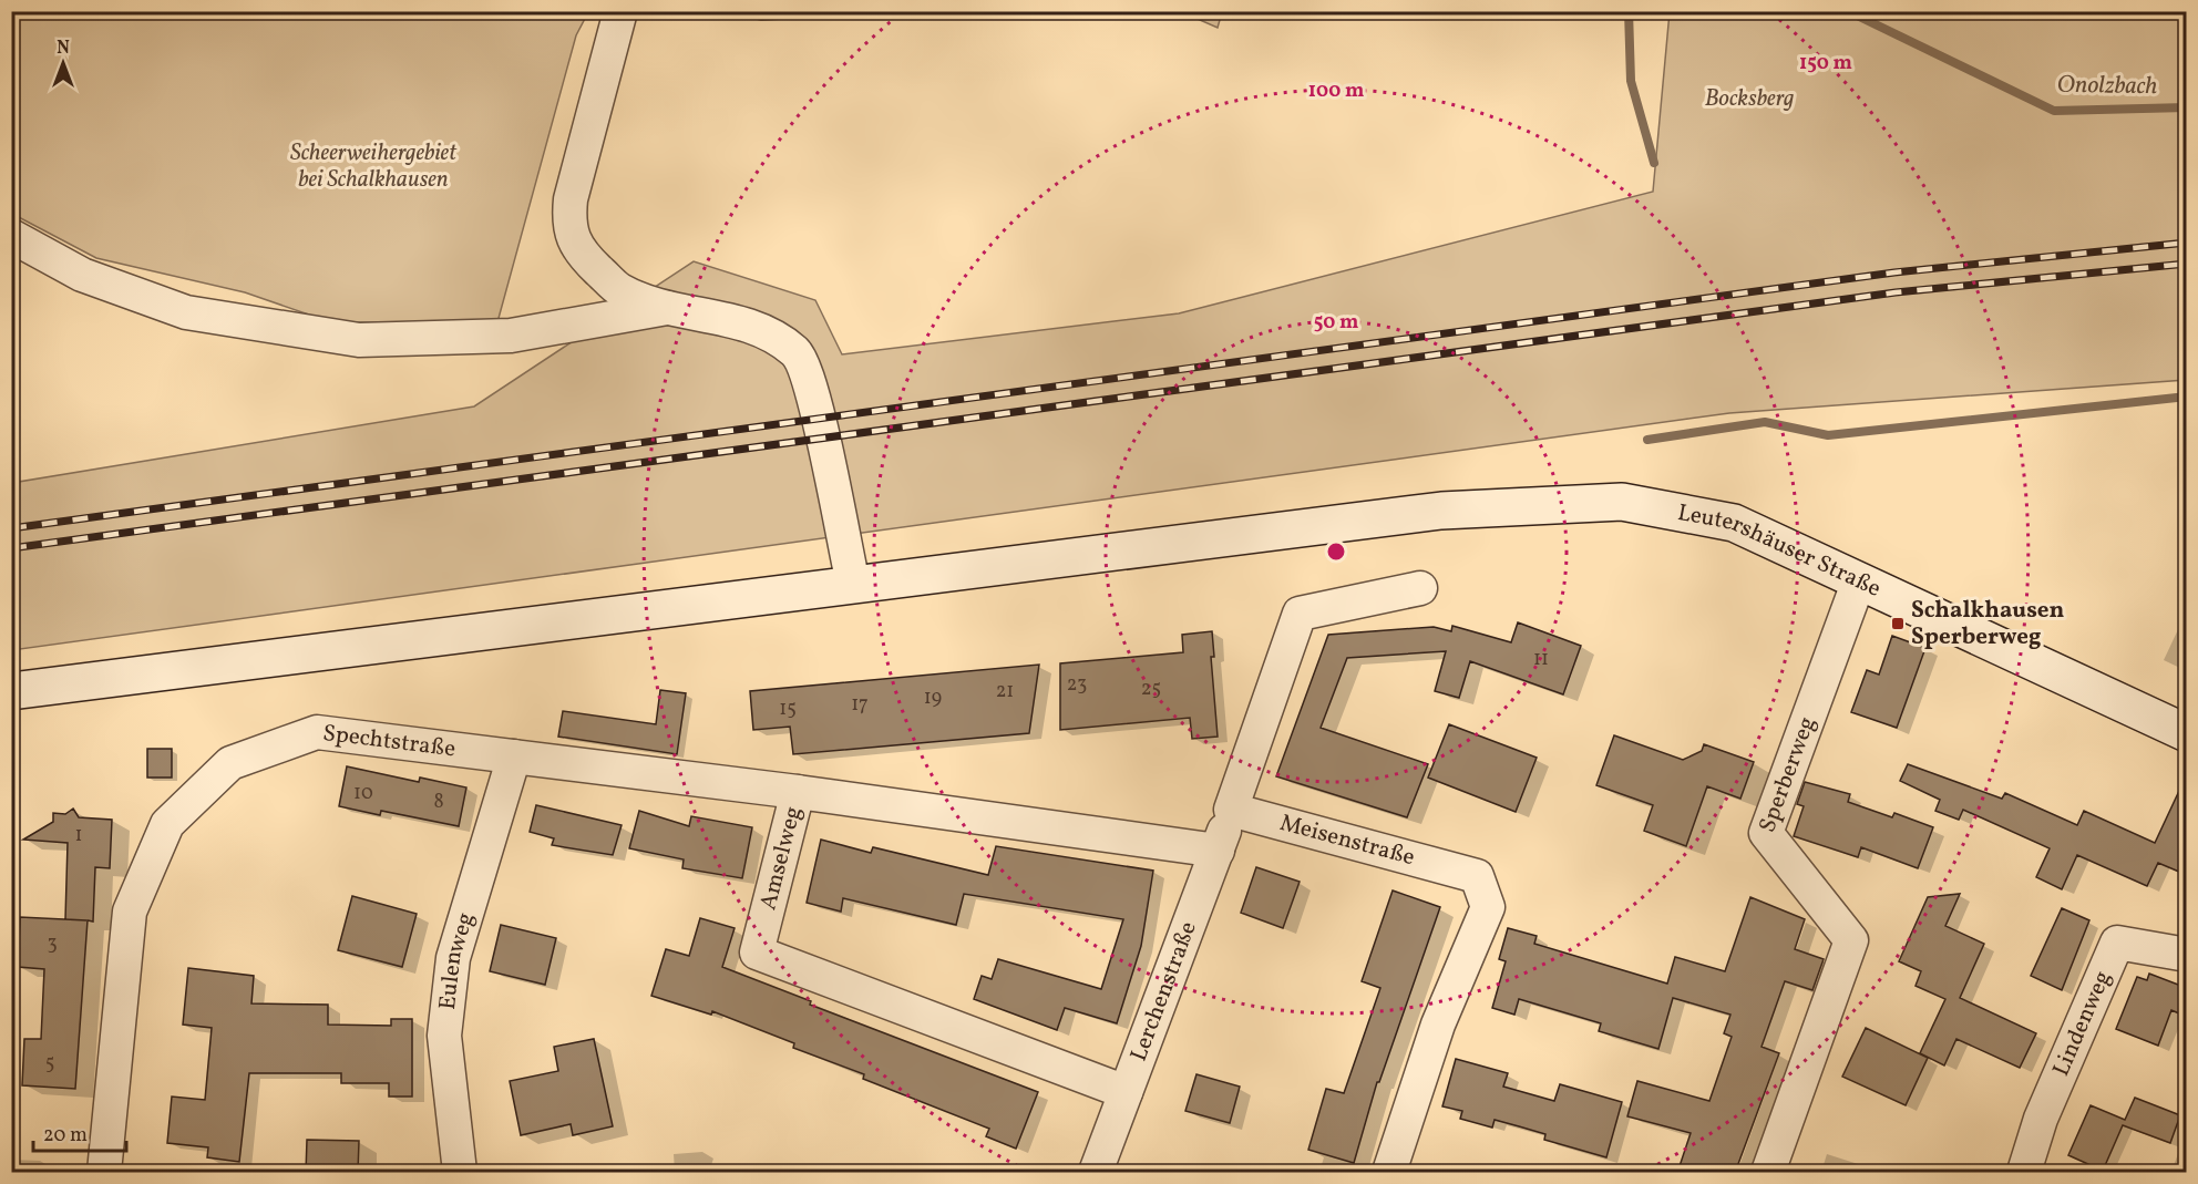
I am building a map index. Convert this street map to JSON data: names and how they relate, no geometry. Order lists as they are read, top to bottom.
{
  "streets": {
    "main road": ["Leutershäuser Straße"],
    "street": [
      "Spechtstraße",
      "Sperberweg",
      "Meisenstraße",
      "Amselweg",
      "Eulenweg",
      "Lerchenstraße",
      "Lindenweg"
    ]
  },
  "crossings": [
    ["Leutershäuser Straße", "Sperberweg"],
    ["Spechtstraße", "Amselweg"],
    ["Spechtstraße", "Eulenweg"],
    ["Meisenstraße", "Lerchenstraße"],
    ["Amselweg", "Lerchenstraße"]
  ],
  "water": ["Onolzbach"],
  "parks": ["Bocksberg", "Scheerweihergebiet bei Schalkhausen"],
  "places": {
    "transit": ["Schalkhausen Sperberweg"]
  },
  "house_numbers": [
    "11",
    "23",
    "25",
    "21",
    "19",
    "17",
    "15",
    "10",
    "8",
    "1",
    "3",
    "5"
  ],
  "scale_bar": "20 m",
  "north": "top",
  "rings": ["150 m", "100 m", "50 m"]
}
